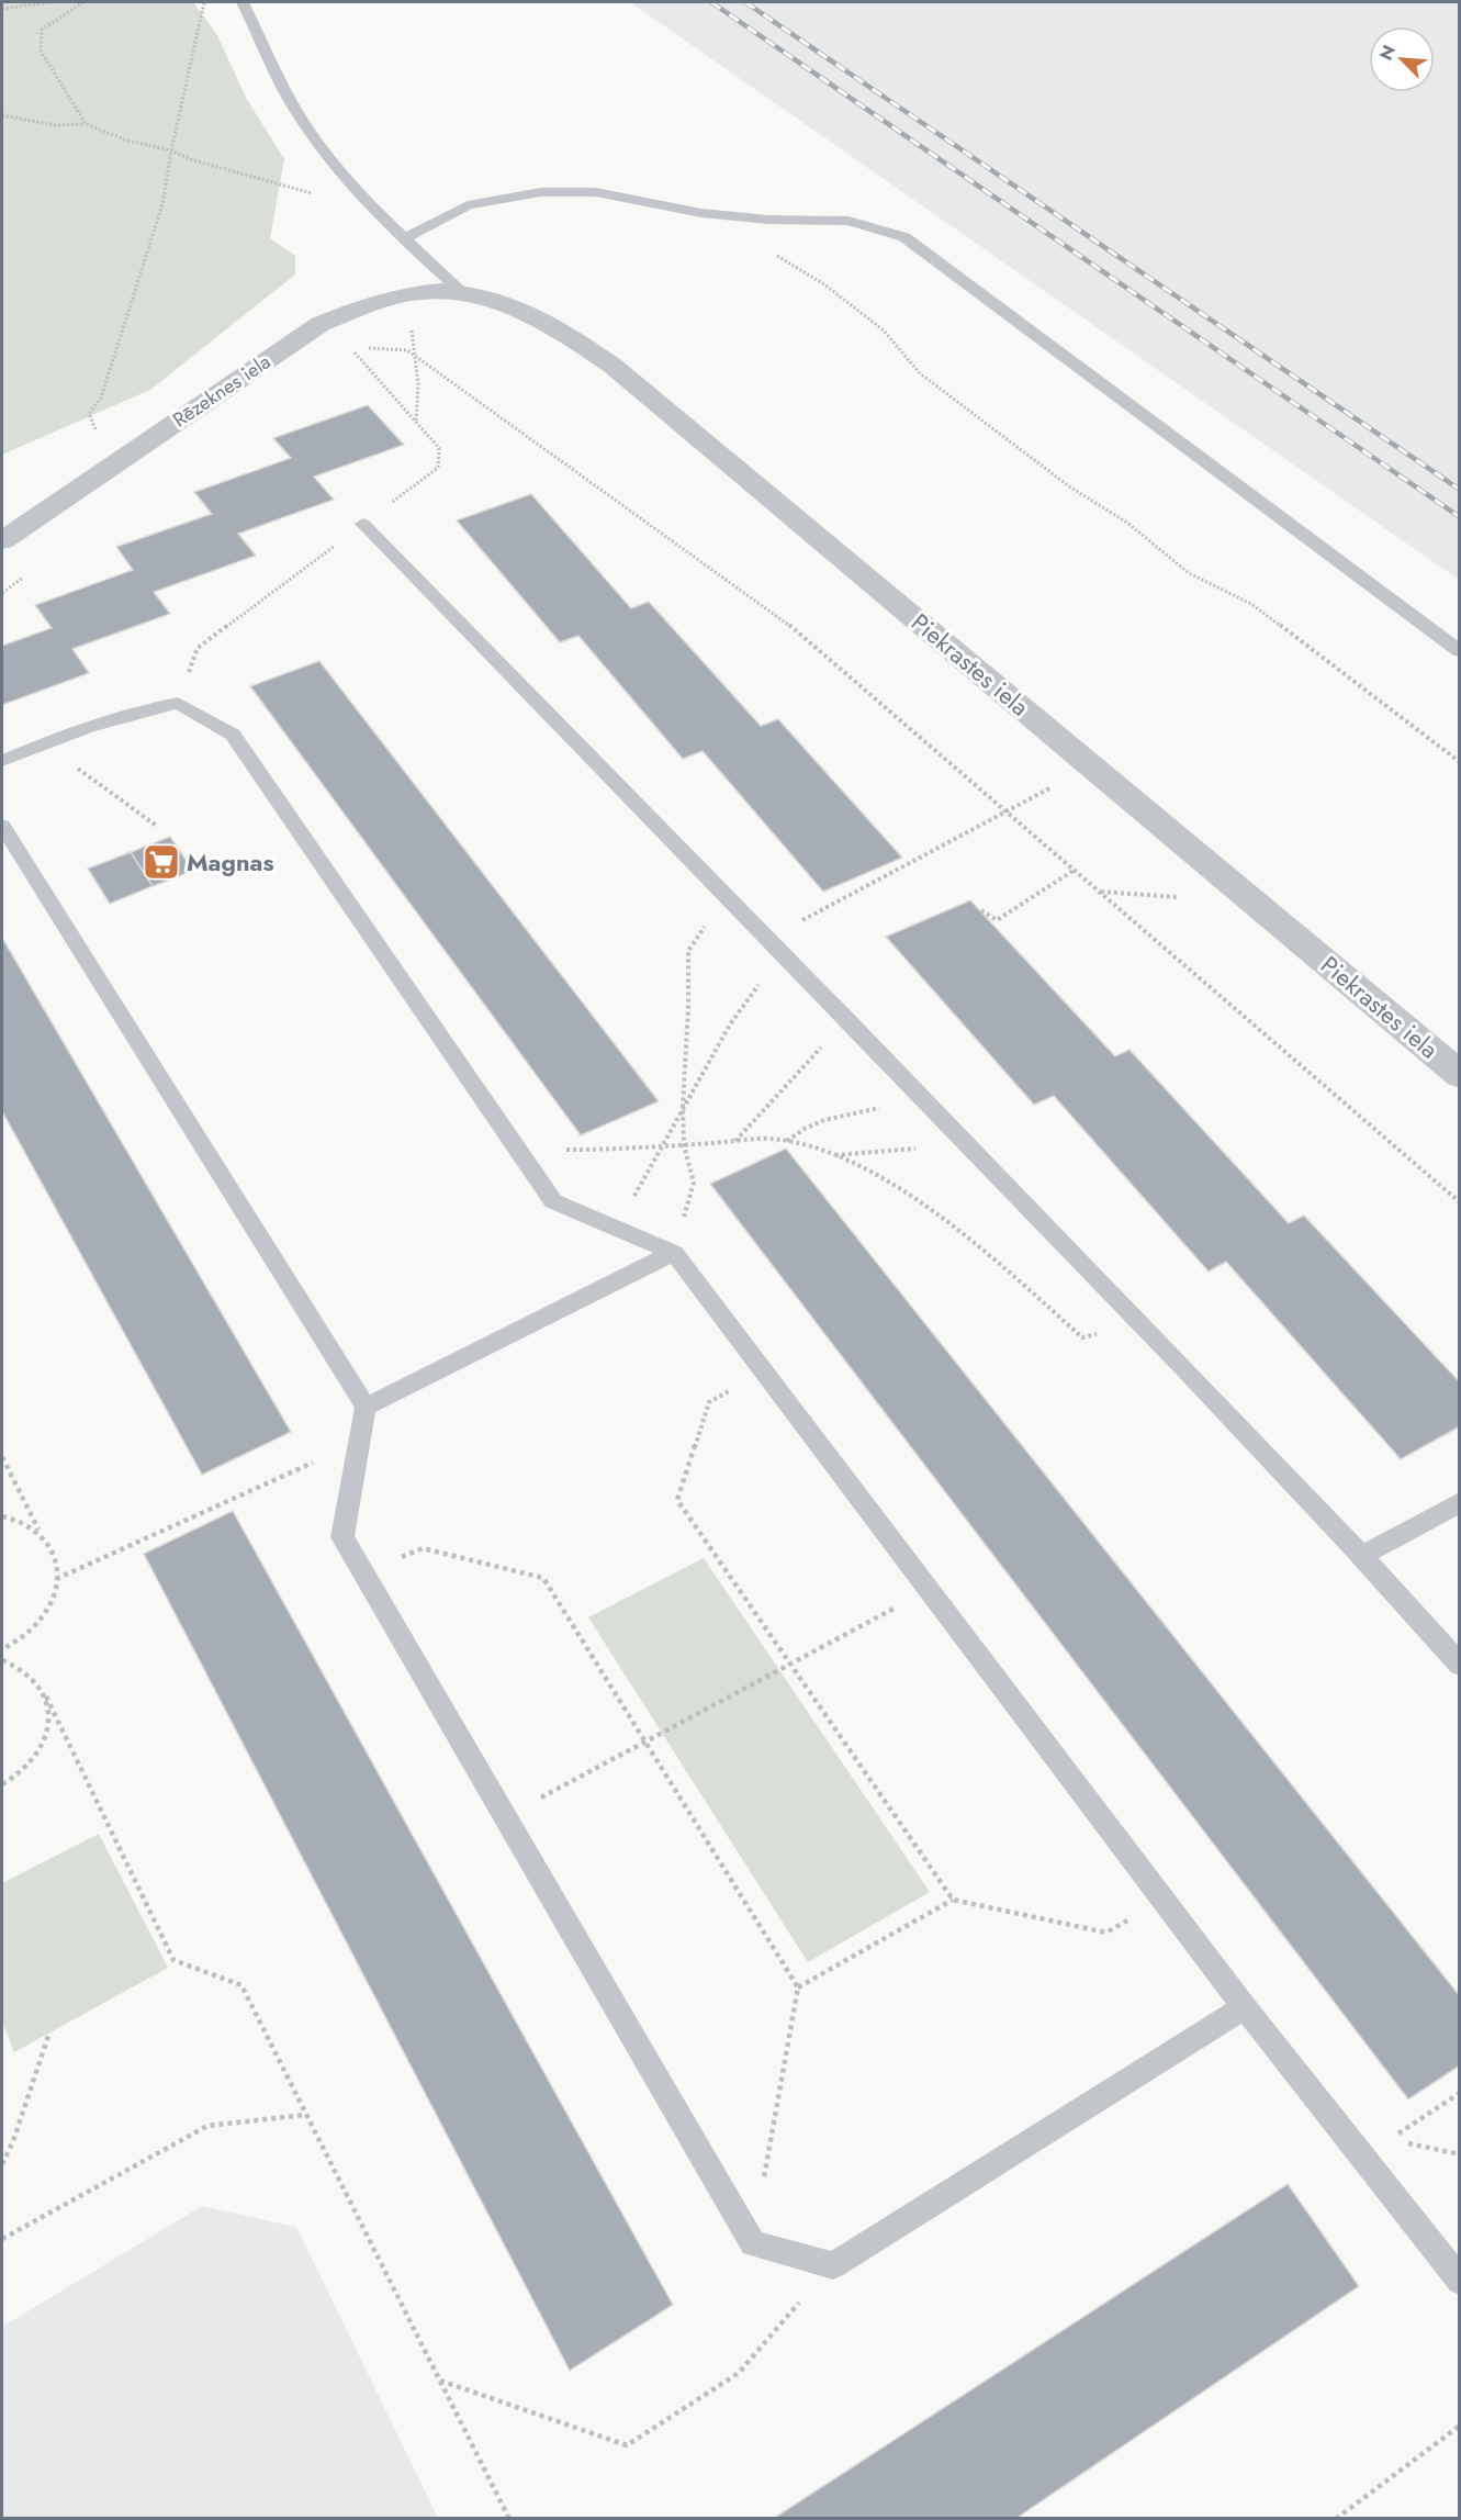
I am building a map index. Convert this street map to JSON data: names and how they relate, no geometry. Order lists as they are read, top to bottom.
{
  "streets": {
    "street": ["Rēzeknes iela", "Piekrastes iela"]
  },
  "crossings": [
    ["Rēzeknes iela", "Piekrastes iela"]
  ],
  "places": {
    "supermarket": ["Magnas"]
  },
  "north": "top left"
}
